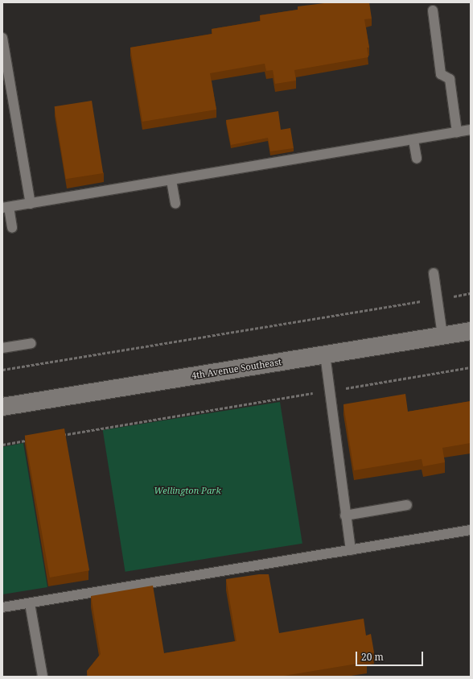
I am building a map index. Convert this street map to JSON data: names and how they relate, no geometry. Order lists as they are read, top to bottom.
{
  "streets": {
    "street": ["4th Avenue Southeast"]
  },
  "parks": ["Wellington Park"],
  "scale_bar": "20 m"
}
